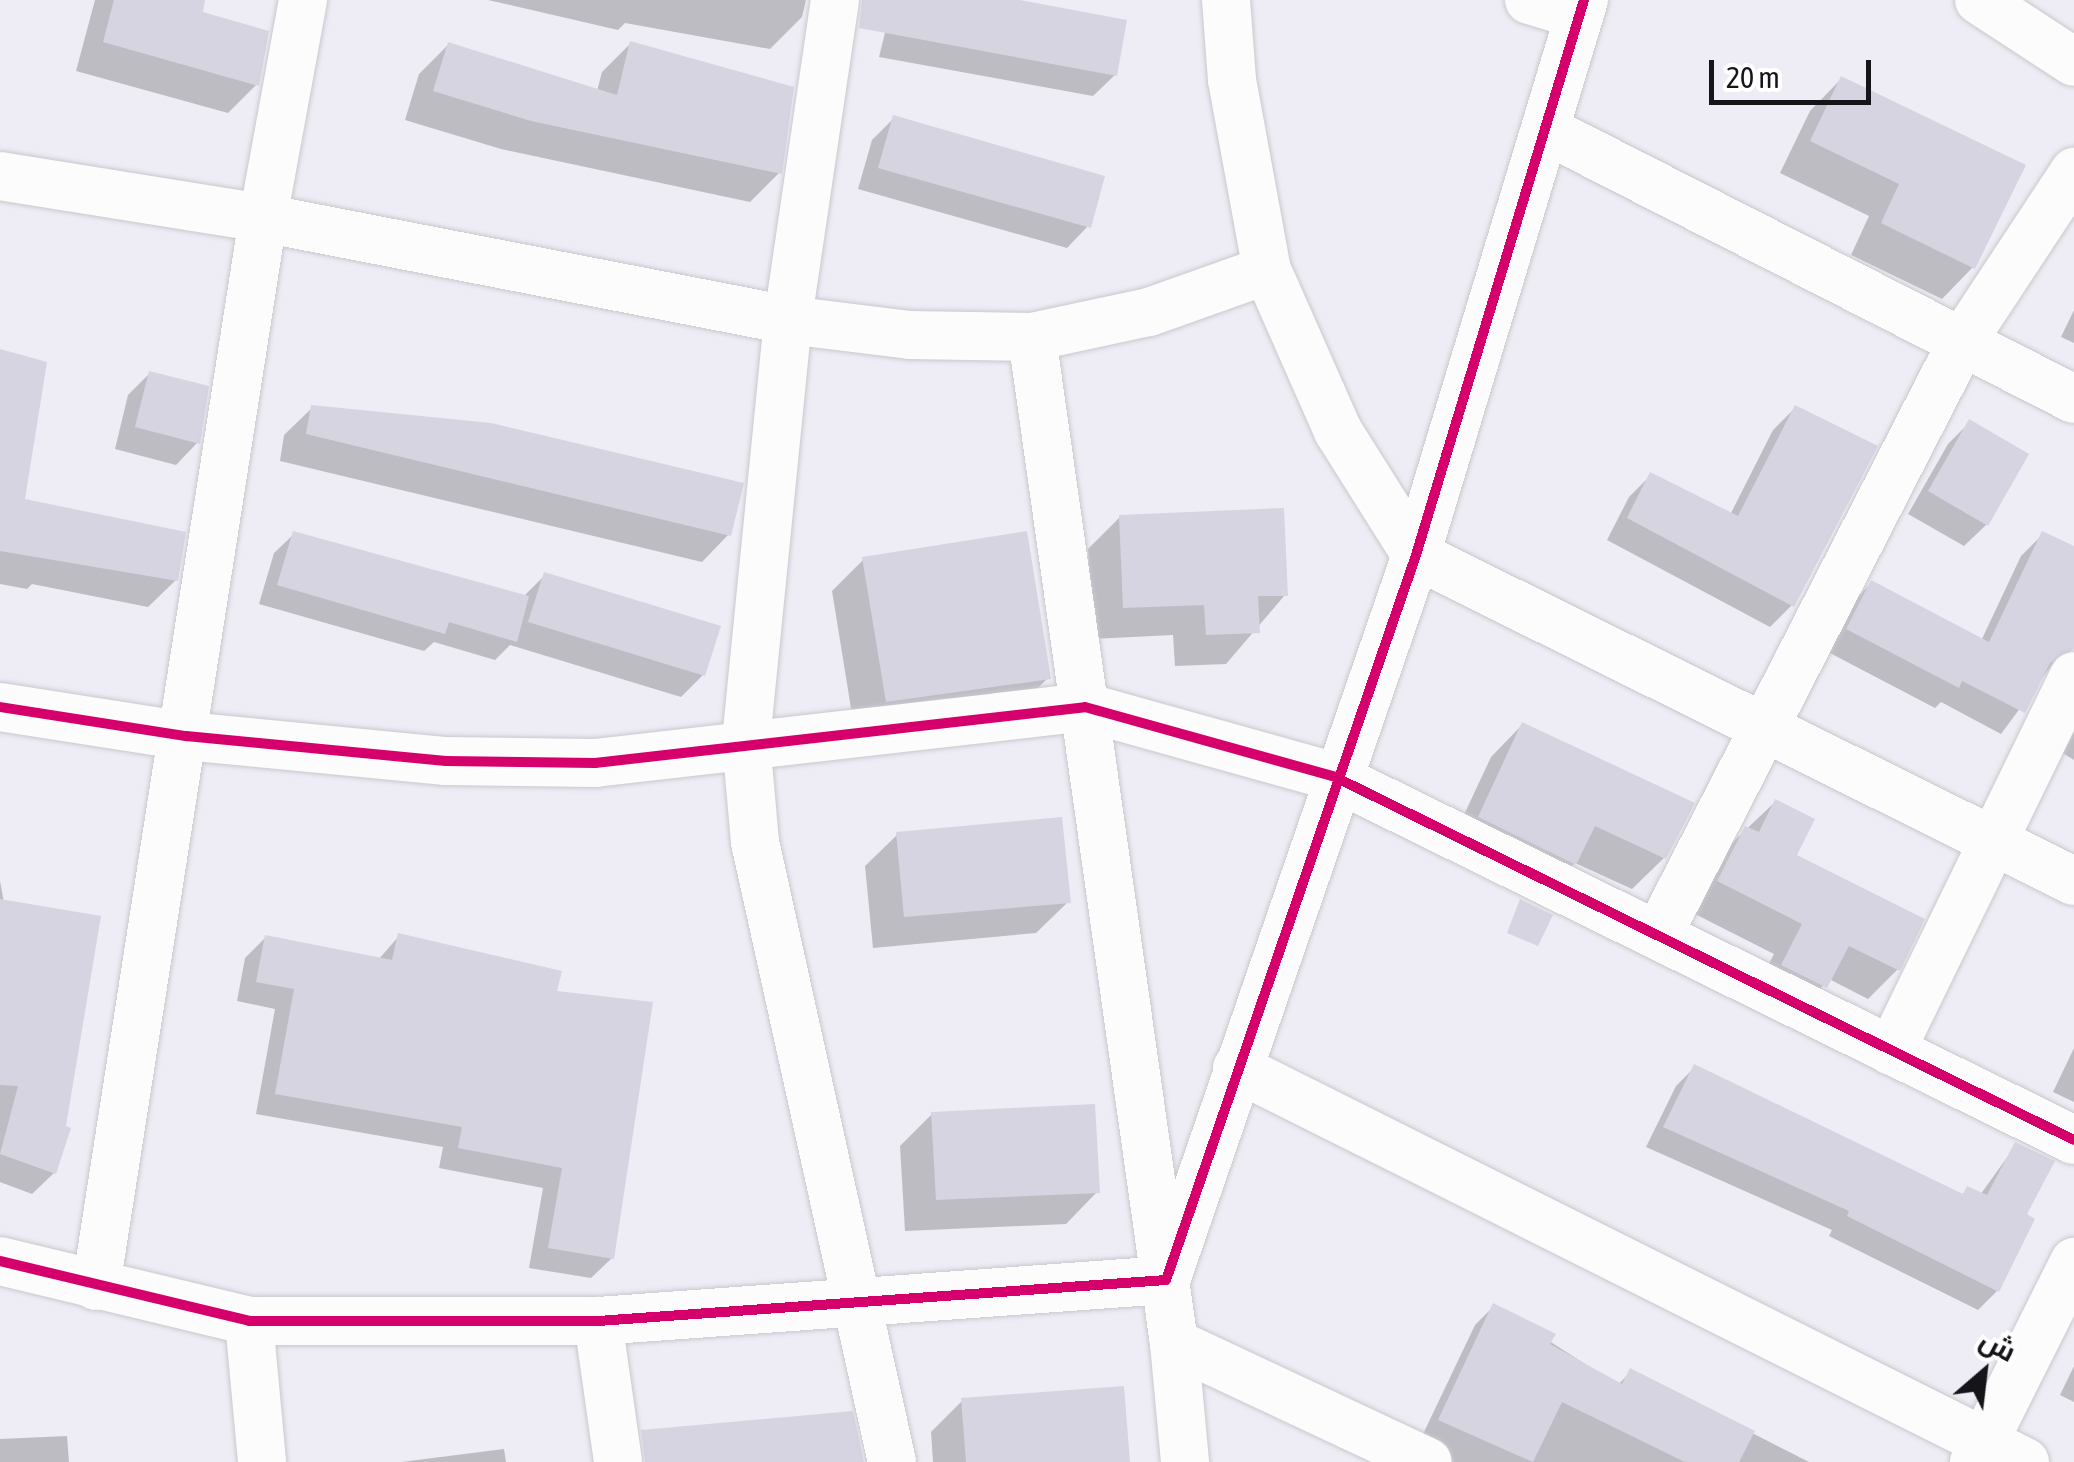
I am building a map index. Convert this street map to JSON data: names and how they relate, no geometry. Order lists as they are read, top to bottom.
{
  "scale_bar": "20 m",
  "north": "top right"
}
